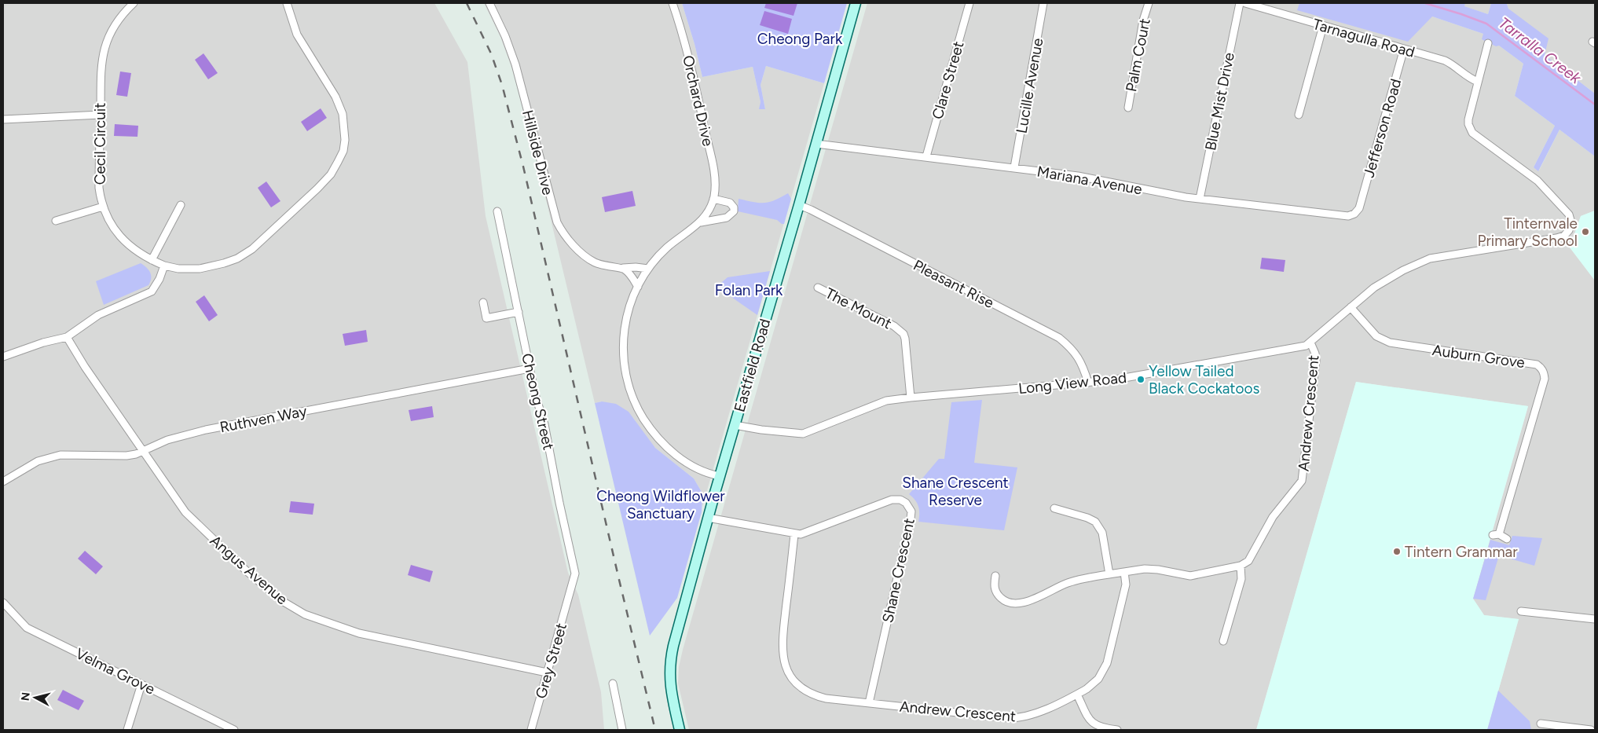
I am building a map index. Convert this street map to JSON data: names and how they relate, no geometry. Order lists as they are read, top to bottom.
{
  "streets": {
    "main road": ["Eastfield Road"],
    "street": [
      "Tarnagulla Road",
      "Palm Court",
      "Clare Street",
      "Lucille Avenue",
      "Orchard Drive",
      "Blue Mist Drive",
      "Jefferson Road",
      "Cecil Circuit",
      "Hillside Drive",
      "Mariana Avenue",
      "Pleasant Rise",
      "The Mount",
      "Auburn Grove",
      "Long View Road",
      "Cheong Street",
      "Andrew Crescent",
      "Ruthven Way",
      "Angus Avenue",
      "Shane Crescent",
      "Grey Street",
      "Velma Grove"
    ]
  },
  "crossings": [
    ["Tarnagulla Road", "Jefferson Road"],
    ["Tarnagulla Road", "Long View Road"],
    ["Clare Street", "Mariana Avenue"],
    ["Lucille Avenue", "Mariana Avenue"],
    ["Blue Mist Drive", "Mariana Avenue"],
    ["Jefferson Road", "Mariana Avenue"],
    ["Mariana Avenue", "Eastfield Road"],
    ["Pleasant Rise", "Eastfield Road"],
    ["Pleasant Rise", "Long View Road"],
    ["The Mount", "Long View Road"],
    ["Auburn Grove", "Long View Road"],
    ["Eastfield Road", "Long View Road"],
    ["Eastfield Road", "Shane Crescent"],
    ["Long View Road", "Andrew Crescent"],
    ["Cheong Street", "Ruthven Way"],
    ["Cheong Street", "Grey Street"],
    ["Andrew Crescent", "Shane Crescent"],
    ["Ruthven Way", "Angus Avenue"],
    ["Angus Avenue", "Grey Street"]
  ],
  "water": ["Tarralla Creek"],
  "parks": [
    "Cheong Park",
    "Folan Park",
    "Shane Crescent Reserve",
    "Cheong Wildflower Sanctuary"
  ],
  "places": ["Tinternvale Primary School", "Yellow Tailed Black Cockatoos", "Tintern Grammar"],
  "north": "left"
}
